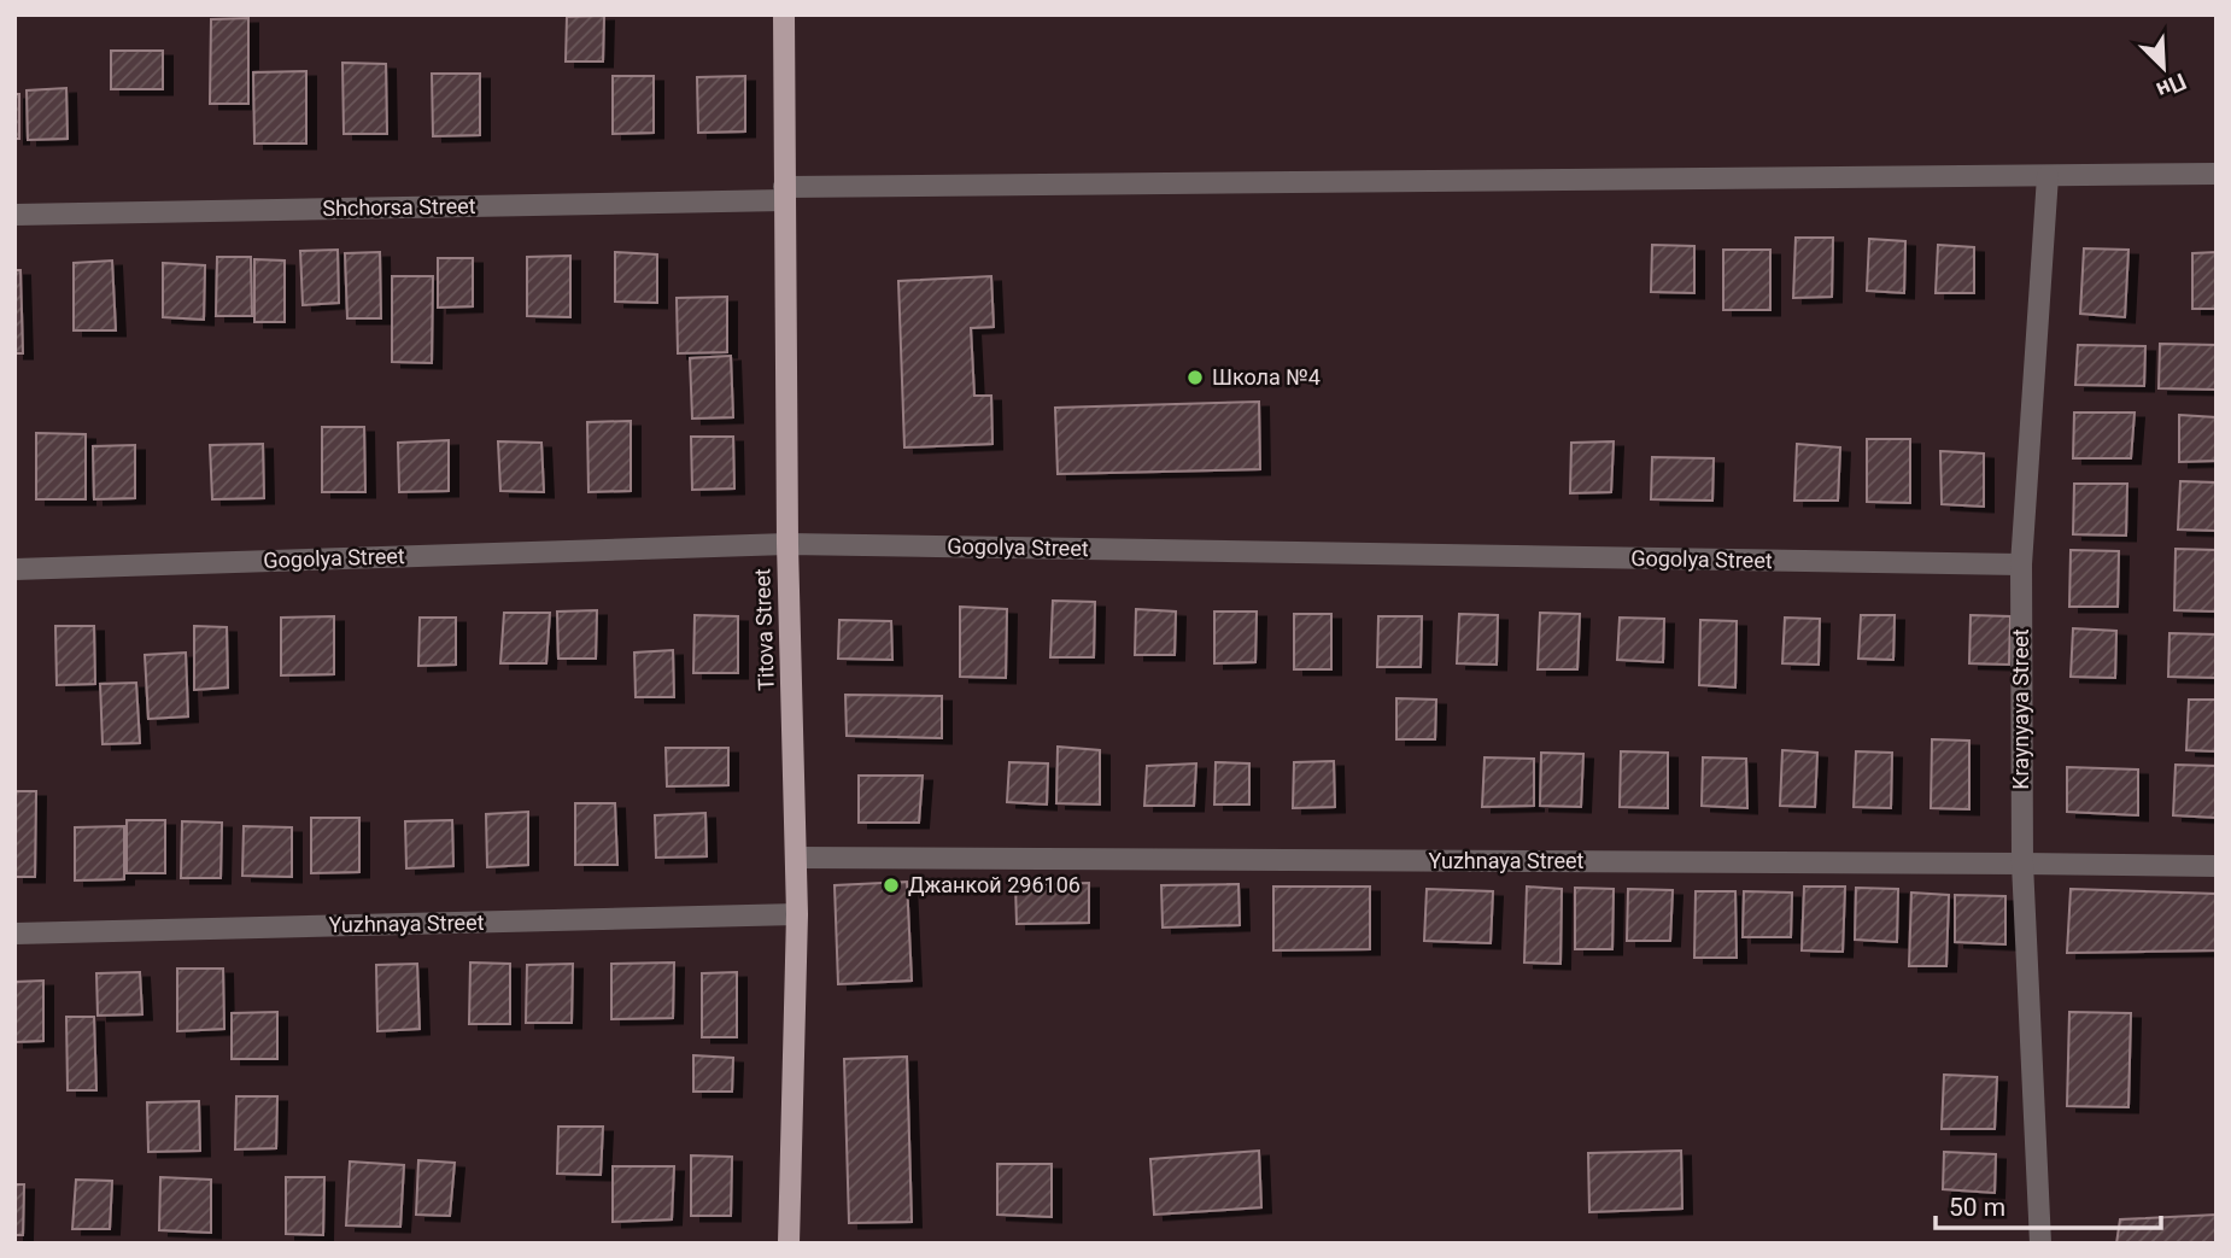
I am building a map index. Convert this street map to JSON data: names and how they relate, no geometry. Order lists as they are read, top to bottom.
{
  "streets": {
    "main road": ["Titova Street"],
    "street": [
      "Shchorsa Street",
      "Gogolya Street",
      "Kraynyaya Street",
      "Yuzhnaya Street"
    ]
  },
  "crossings": [
    ["Shchorsa Street", "Titova Street"],
    ["Shchorsa Street", "Kraynyaya Street"],
    ["Gogolya Street", "Titova Street"],
    ["Gogolya Street", "Kraynyaya Street"],
    ["Titova Street", "Yuzhnaya Street"],
    ["Kraynyaya Street", "Yuzhnaya Street"]
  ],
  "places": ["Школа №4", "Джанкой 296106"],
  "scale_bar": "50 m",
  "north": "bottom right"
}
